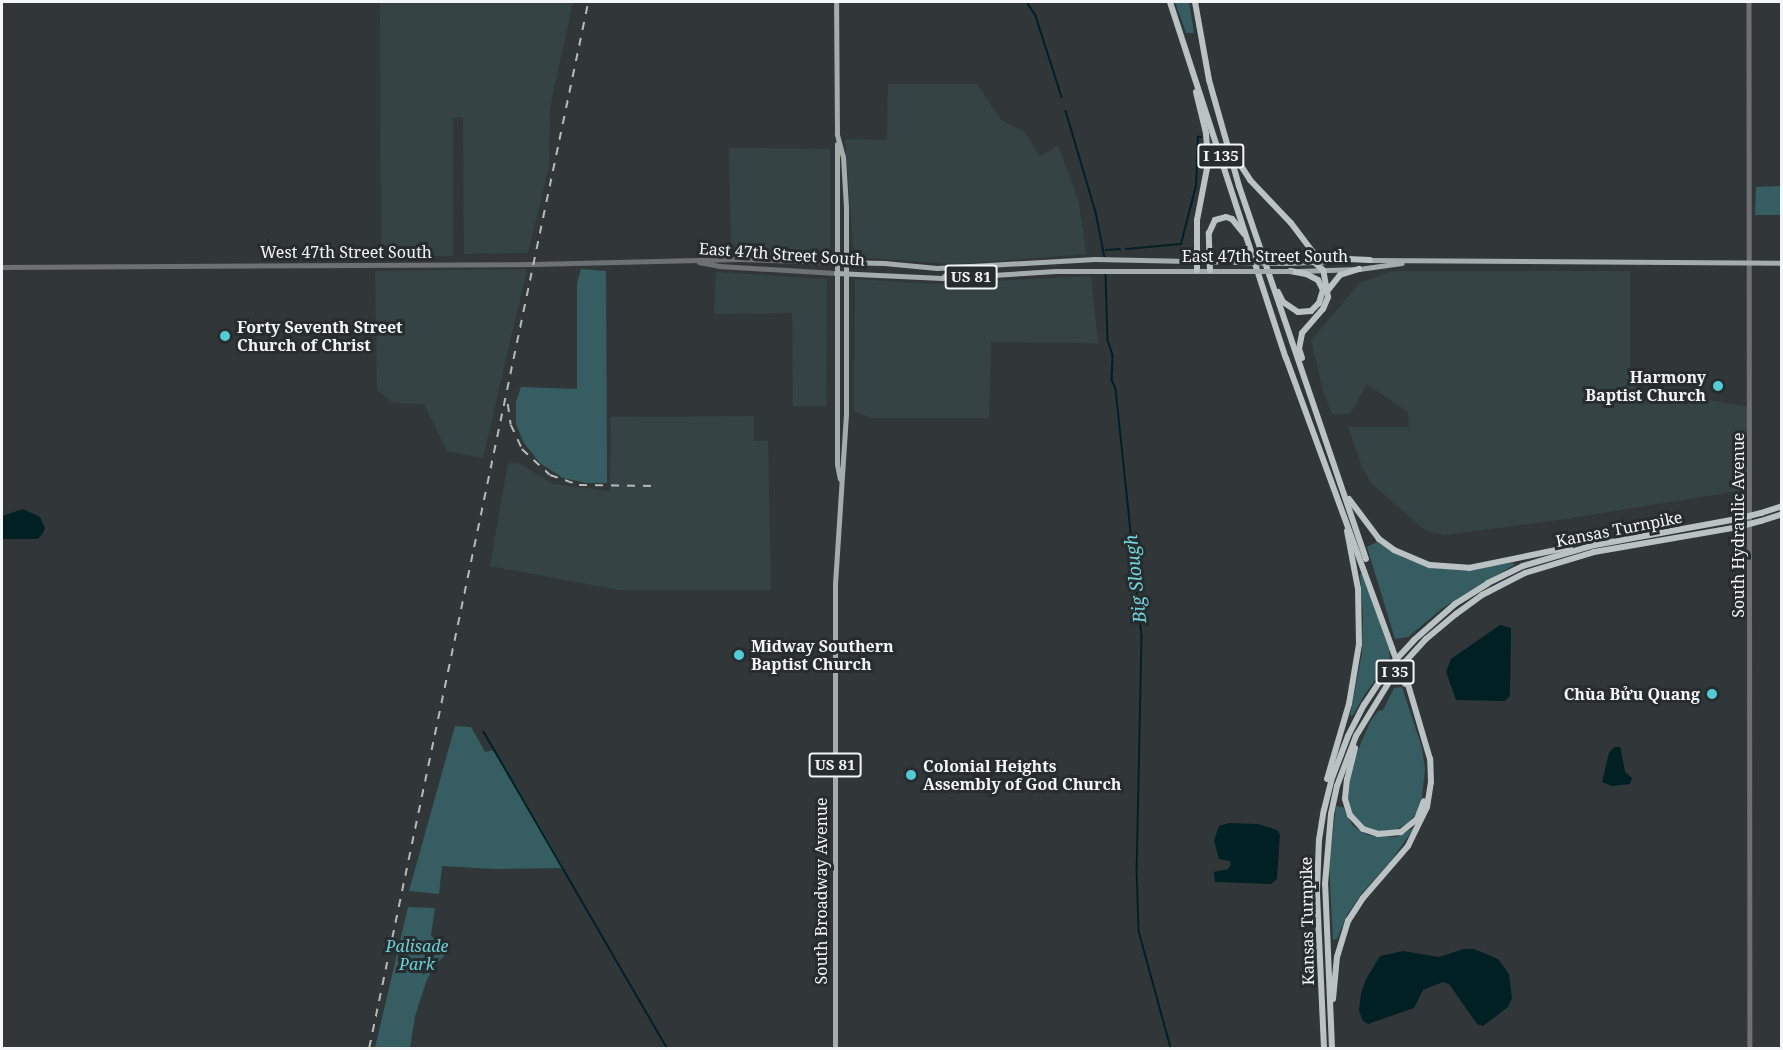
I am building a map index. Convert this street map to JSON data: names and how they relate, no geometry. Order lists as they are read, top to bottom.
{
  "streets": {
    "highway": [
      "I 135",
      "US 81",
      "Kansas Turnpike",
      "I 35"
    ],
    "main road": ["East 47th Street South", "South Broadway Avenue"],
    "street": ["West 47th Street South", "South Hydraulic Avenue"]
  },
  "crossings": [
    ["I 135", "US 81"],
    ["West 47th Street South", "East 47th Street South"],
    ["East 47th Street South", "US 81"],
    ["East 47th Street South", "South Hydraulic Avenue"],
    ["East 47th Street South", "South Broadway Avenue"]
  ],
  "water": ["Big Slough"],
  "parks": ["Palisade Park"],
  "places": [
    "Forty Seventh Street Church of Christ",
    "Harmony Baptist Church",
    "Midway Southern Baptist Church",
    "Chùa Bửu Quang",
    "Colonial Heights Assembly of God Church"
  ]
}
